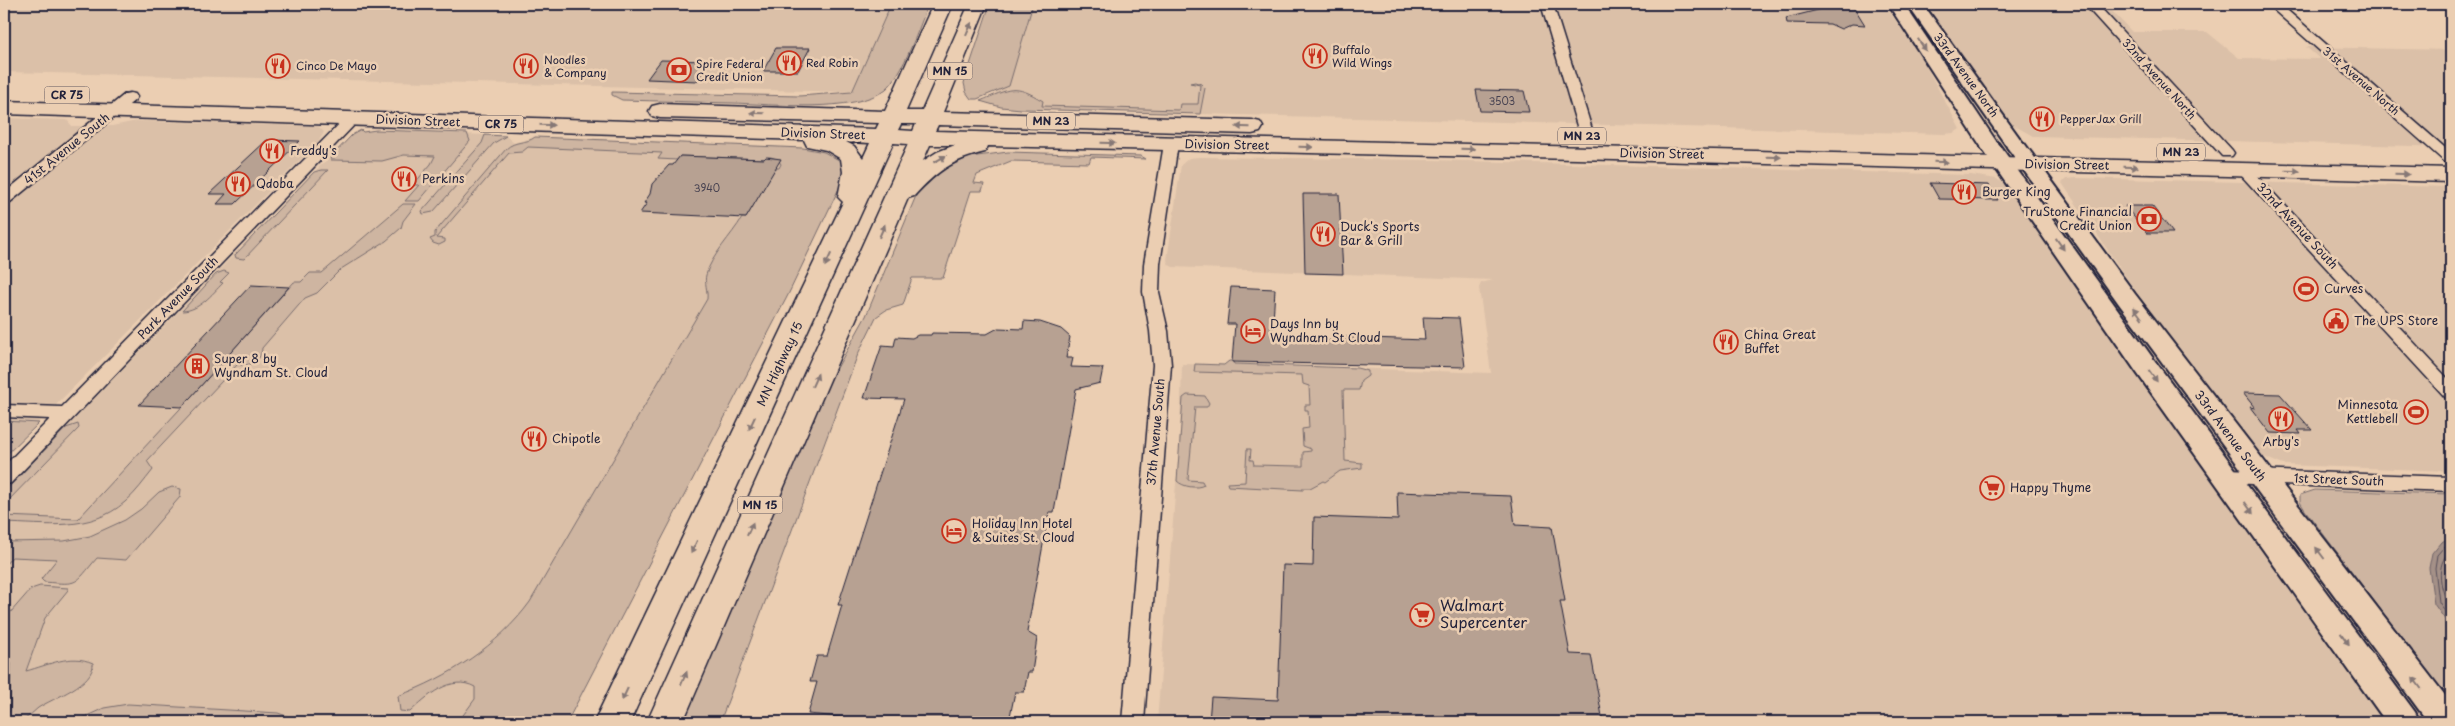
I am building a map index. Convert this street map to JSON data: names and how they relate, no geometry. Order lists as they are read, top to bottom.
{
  "streets": {
    "highway": [
      "MN 15",
      "CR 75",
      "Division Street",
      "MN 23",
      "MN Highway 15"
    ],
    "main road": ["33rd Avenue South"],
    "street": [
      "33rd Avenue North",
      "32nd Avenue North",
      "31st Avenue North",
      "41st Avenue South",
      "32nd Avenue South",
      "Park Avenue South",
      "37th Avenue South",
      "1st Street South"
    ]
  },
  "crossings": [
    ["MN 15", "Division Street"],
    ["33rd Avenue North", "Division Street"],
    ["33rd Avenue North", "33rd Avenue South"],
    ["32nd Avenue North", "Division Street"],
    ["31st Avenue North", "Division Street"],
    ["Division Street", "41st Avenue South"],
    ["Division Street", "32nd Avenue South"],
    ["Division Street", "Park Avenue South"],
    ["Division Street", "MN Highway 15"],
    ["Division Street", "37th Avenue South"],
    ["Division Street", "33rd Avenue South"],
    ["33rd Avenue South", "1st Street South"]
  ],
  "places": {
    "restaurant": [
      "Buffalo Wild Wings",
      "Red Robin",
      "Cinco De Mayo",
      "Noodles & Company",
      "PepperJax Grill",
      "Freddy's",
      "Perkins",
      "Qdoba",
      "Burger King",
      "Duck's Sports Bar & Grill",
      "China Great Buffet",
      "Arby's",
      "Chipotle"
    ],
    "bank": ["Spire Federal Credit Union", "TruStone Financial Credit Union"],
    "sports": ["Curves", "Minnesota Kettlebell"],
    "public building": ["The UPS Store"],
    "hotel": ["Days Inn by Wyndham St Cloud", "Holiday Inn Hotel & Suites St. Cloud"],
    "building": ["Super 8 by Wyndham St. Cloud"],
    "supermarket": ["Happy Thyme", "Walmart Supercenter"]
  },
  "house_numbers": ["3503", "3940"]
}
